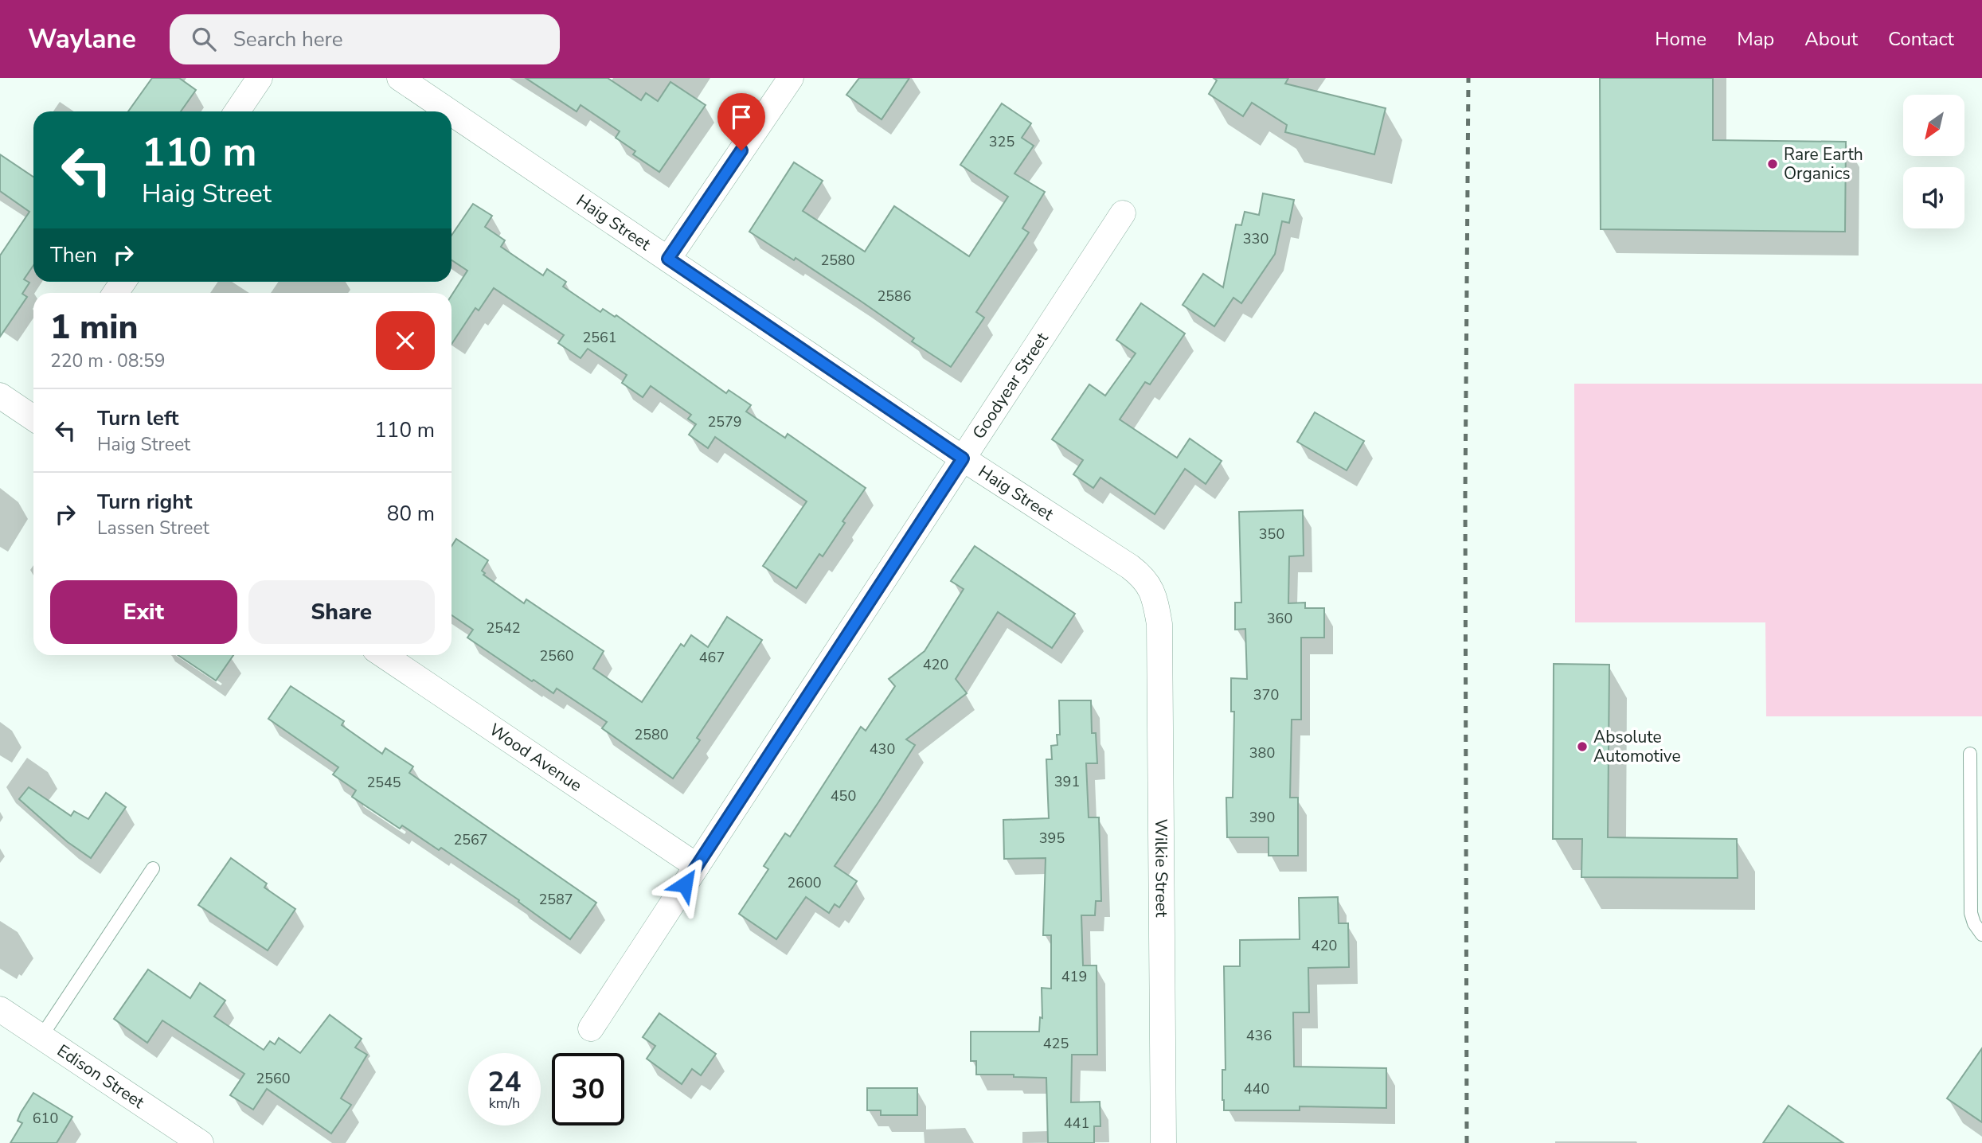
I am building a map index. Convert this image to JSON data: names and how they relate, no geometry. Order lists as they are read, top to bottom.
{
  "streets": {
    "street": [
      "Haig Street",
      "Goodyear Street",
      "Wood Avenue",
      "Wilkie Street",
      "Edison Street"
    ]
  },
  "crossings": [
    ["Haig Street", "Goodyear Street"],
    ["Haig Street", "Wilkie Street"],
    ["Goodyear Street", "Wood Avenue"]
  ],
  "places": ["Rare Earth Organics", "Absolute Automotive"],
  "house_numbers": [
    "325",
    "330",
    "2580",
    "2586",
    "2561",
    "2579",
    "350",
    "360",
    "2542",
    "2560",
    "467",
    "420",
    "370",
    "2580",
    "430",
    "380",
    "391",
    "2545",
    "450",
    "390",
    "395",
    "2567",
    "2600",
    "2587",
    "420",
    "419",
    "436",
    "425",
    "2560",
    "440",
    "610",
    "441"
  ],
  "north": "bottom left",
  "page": {
    "header": "Waylane",
    "search": "Search here",
    "nav": [
      "Home",
      "Map",
      "About",
      "Contact"
    ],
    "turn": ["110 m", "Haig Street"],
    "then": "Then",
    "heading": ["1 min", "220 m · 08:59"],
    "list": [
      {
        "name": "Turn left",
        "note": "Haig Street",
        "value": "110 m"
      },
      {
        "name": "Turn right",
        "note": "Lassen Street",
        "value": "80 m"
      }
    ],
    "buttons": ["Exit", "Share"],
    "speed": "24 km/h",
    "limit": "30"
  }
}
